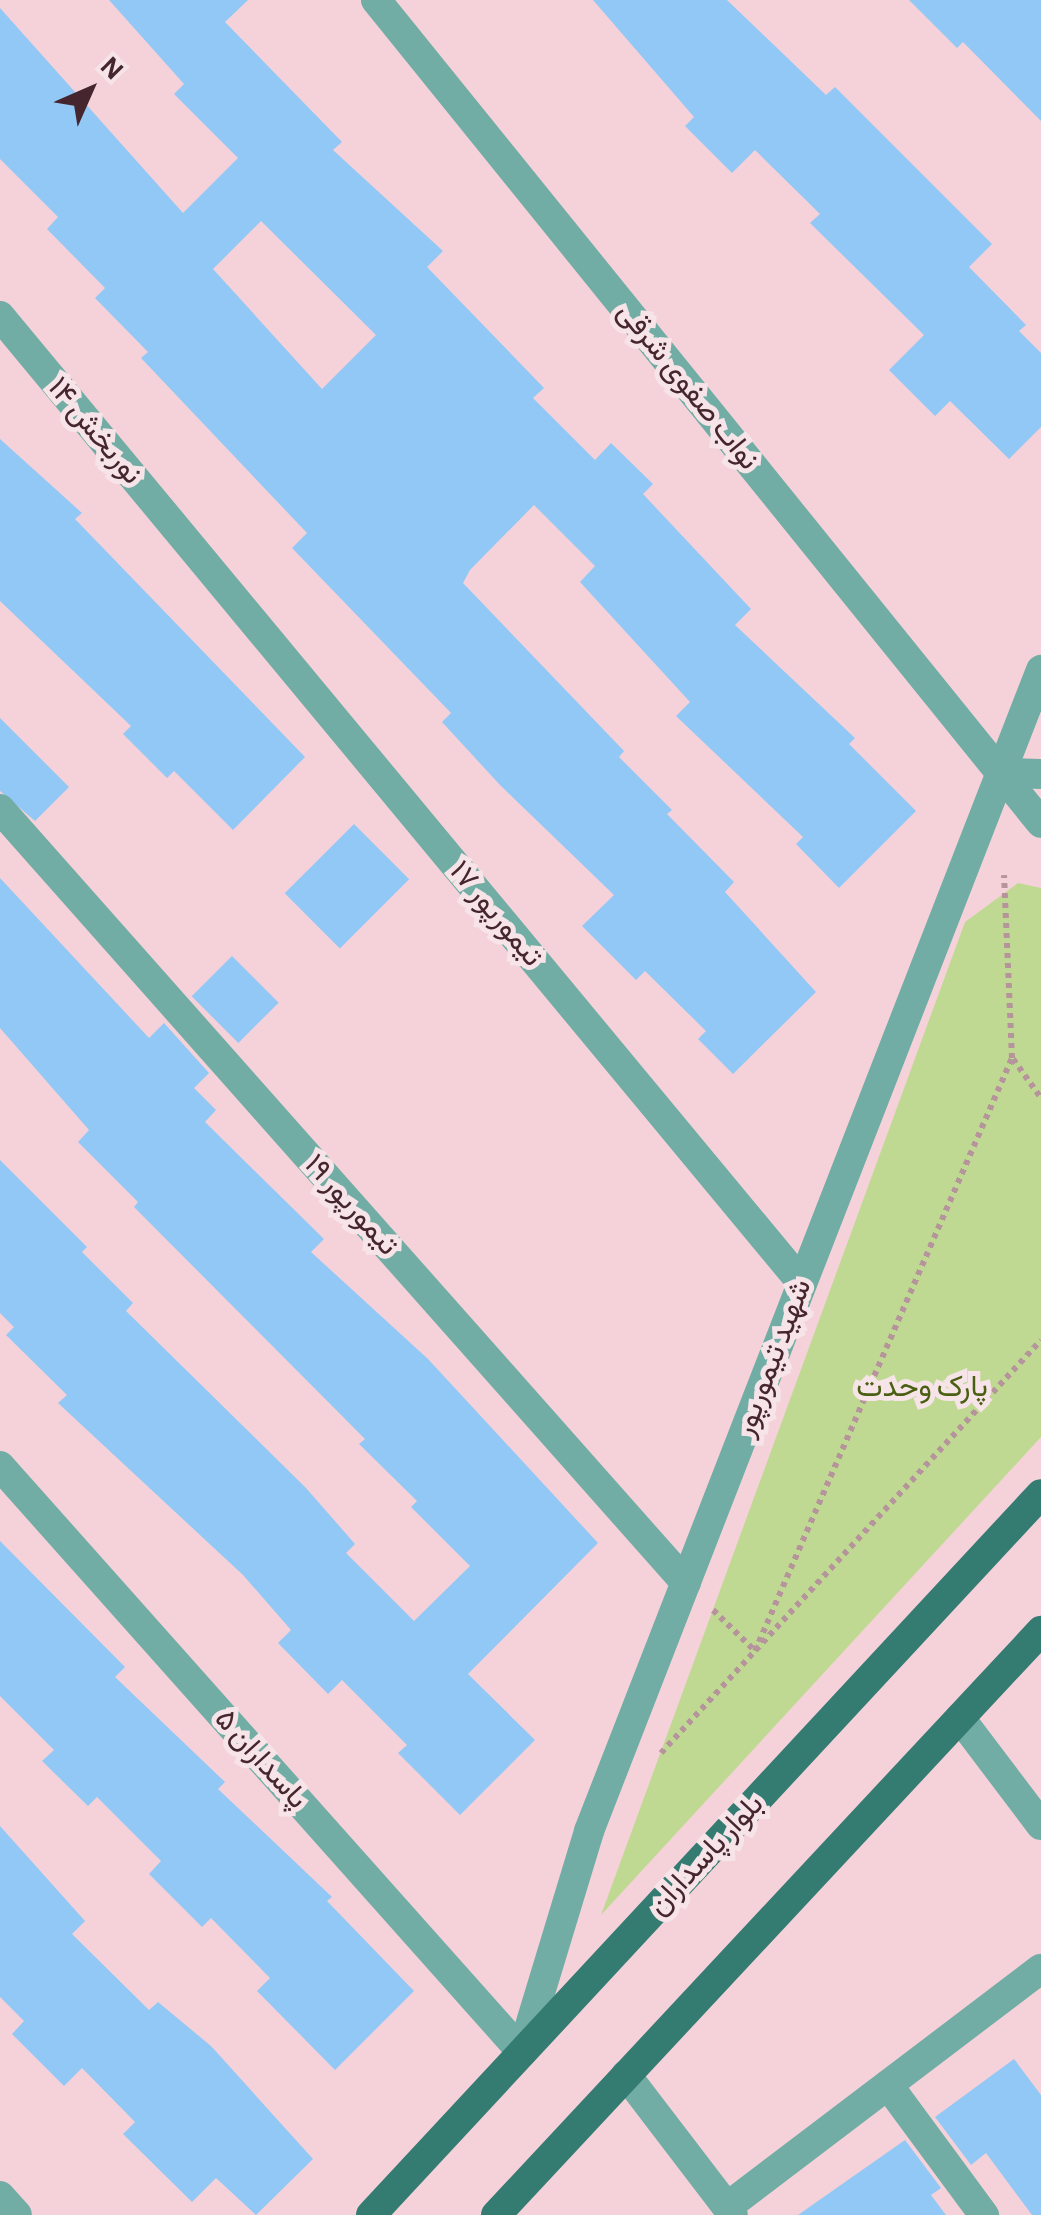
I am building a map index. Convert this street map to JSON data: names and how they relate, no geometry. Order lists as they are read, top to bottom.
{
  "streets": {
    "main road": ["بلوار پاسداران"],
    "street": [
      "نواب صفوی شرقی",
      "نوربخش ۱۴",
      "تیمورپور ۱۷",
      "تیمورپور ۱۹",
      "شهید تیمورپور",
      "پاسداران ۵"
    ]
  },
  "crossings": [
    ["نواب صفوی شرقی", "شهید تیمورپور"],
    ["نوربخش ۱۴", "تیمورپور ۱۷"],
    ["تیمورپور ۱۷", "شهید تیمورپور"],
    ["تیمورپور ۱۹", "شهید تیمورپور"],
    ["شهید تیمورپور", "پاسداران ۵"],
    ["شهید تیمورپور", "بلوار پاسداران"],
    ["پاسداران ۵", "بلوار پاسداران"]
  ],
  "parks": ["پارک وحدت"],
  "north": "top right"
}
